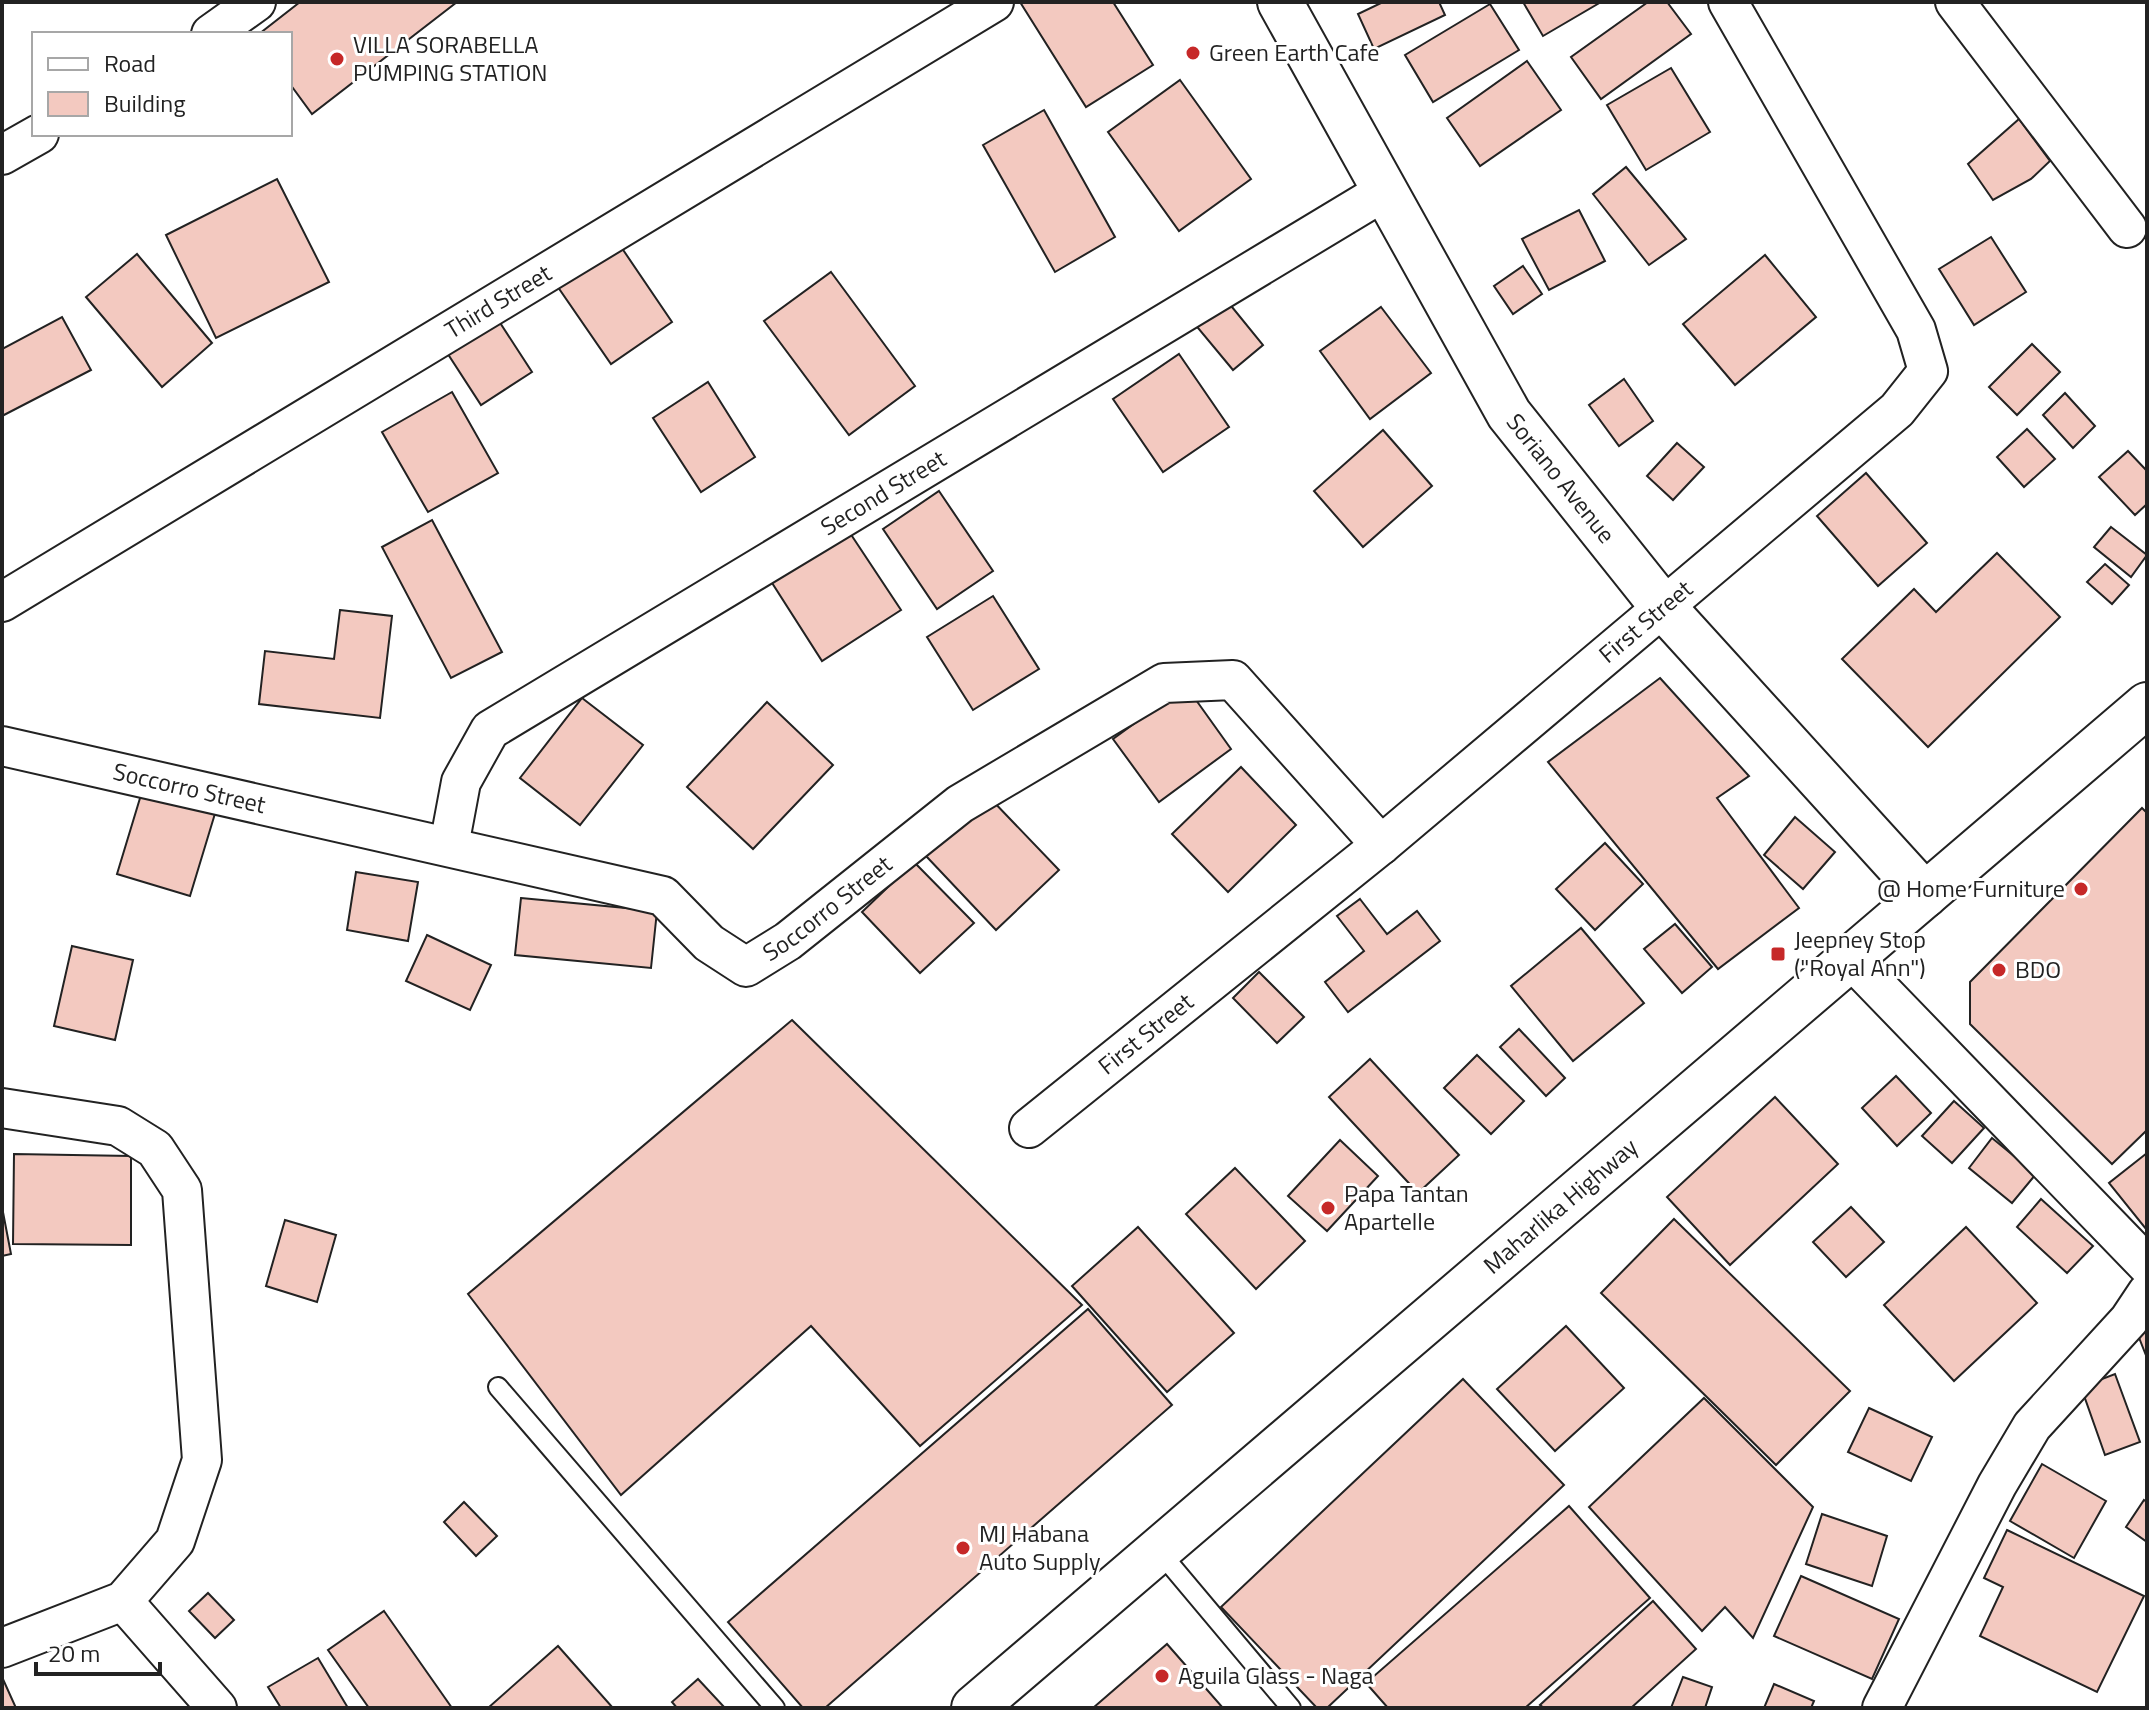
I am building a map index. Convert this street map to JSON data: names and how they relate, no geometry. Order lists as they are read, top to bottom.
{
  "streets": {
    "main road": ["Soriano Avenue", "Maharlika Highway"],
    "street": [
      "Third Street",
      "Second Street",
      "First Street",
      "Soccorro Street"
    ]
  },
  "crossings": [
    ["Soriano Avenue", "Second Street"],
    ["Soriano Avenue", "First Street"],
    ["Soriano Avenue", "Maharlika Highway"],
    ["Second Street", "Soccorro Street"],
    ["First Street", "Soccorro Street"]
  ],
  "places": {
    "other": [
      "Green Earth Cafe",
      "VILLA SORABELLA PUMPING STATION",
      "@ Home Furniture",
      "BDO",
      "Papa Tantan Apartelle",
      "MJ Habana Auto Supply",
      "Aguila Glass - Naga"
    ],
    "transit": ["Jeepney Stop (\"Royal Ann\")"]
  },
  "legend": ["Road", "Building"],
  "scale_bar": "20 m"
}
